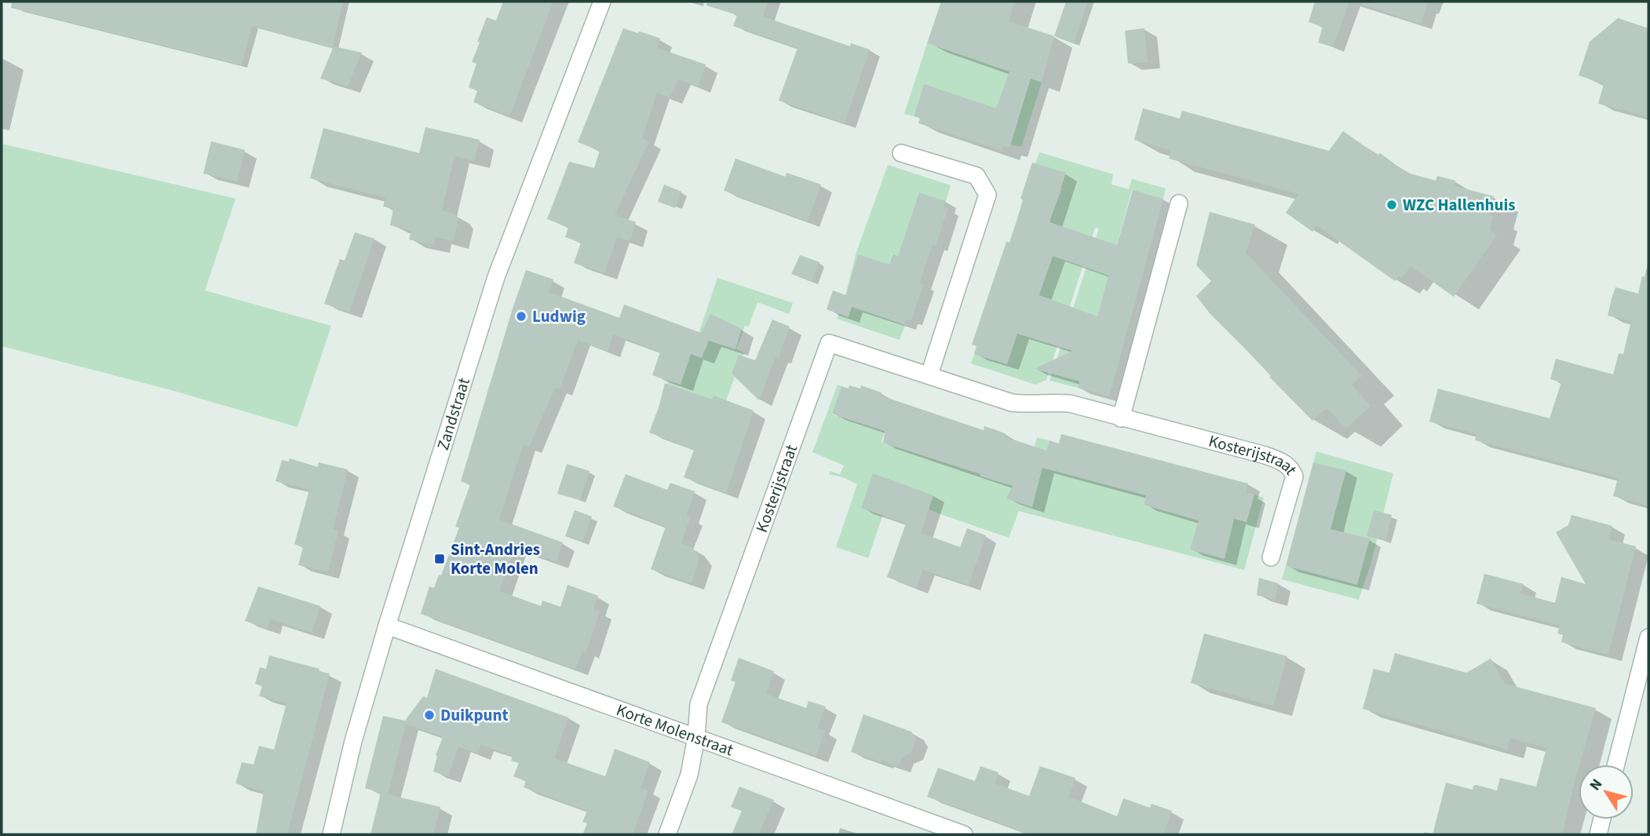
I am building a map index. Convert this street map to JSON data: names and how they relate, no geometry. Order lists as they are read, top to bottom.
{
  "streets": {
    "street": ["Zandstraat", "Kosterijstraat", "Korte Molenstraat"]
  },
  "crossings": [
    ["Zandstraat", "Korte Molenstraat"],
    ["Kosterijstraat", "Korte Molenstraat"]
  ],
  "places": {
    "other": ["WZC Hallenhuis", "Ludwig", "Duikpunt"],
    "transit": ["Sint-Andries Korte Molen"]
  },
  "north": "top left"
}
